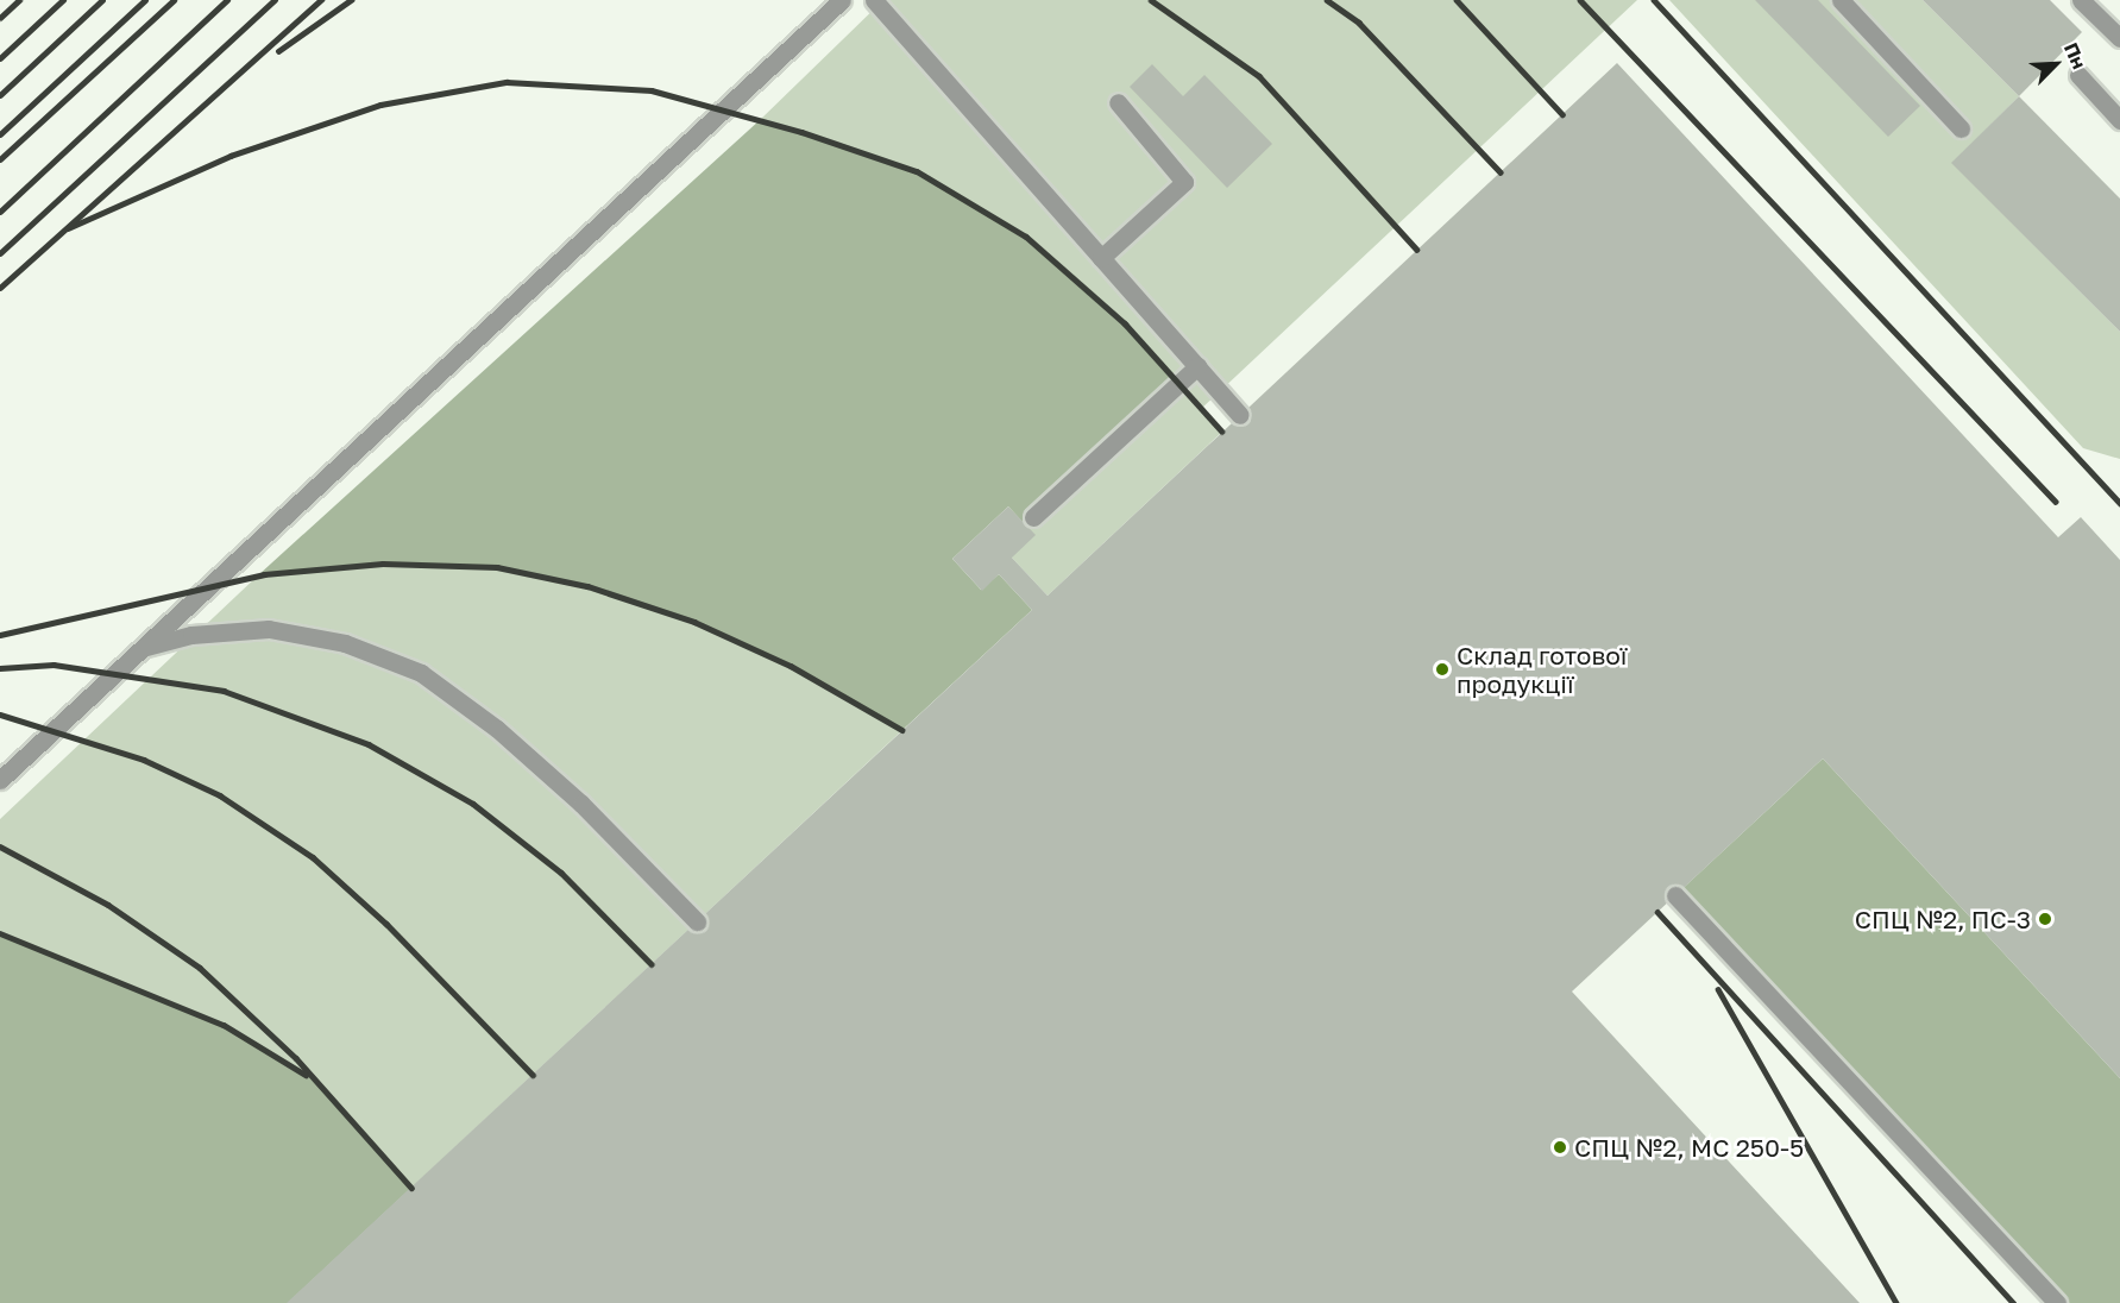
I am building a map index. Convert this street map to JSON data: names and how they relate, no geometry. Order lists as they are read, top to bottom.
{
  "places": ["Склад готової продукції", "СПЦ №2, ПС-3", "СПЦ №2, МС 250-5"],
  "north": "top right"
}
